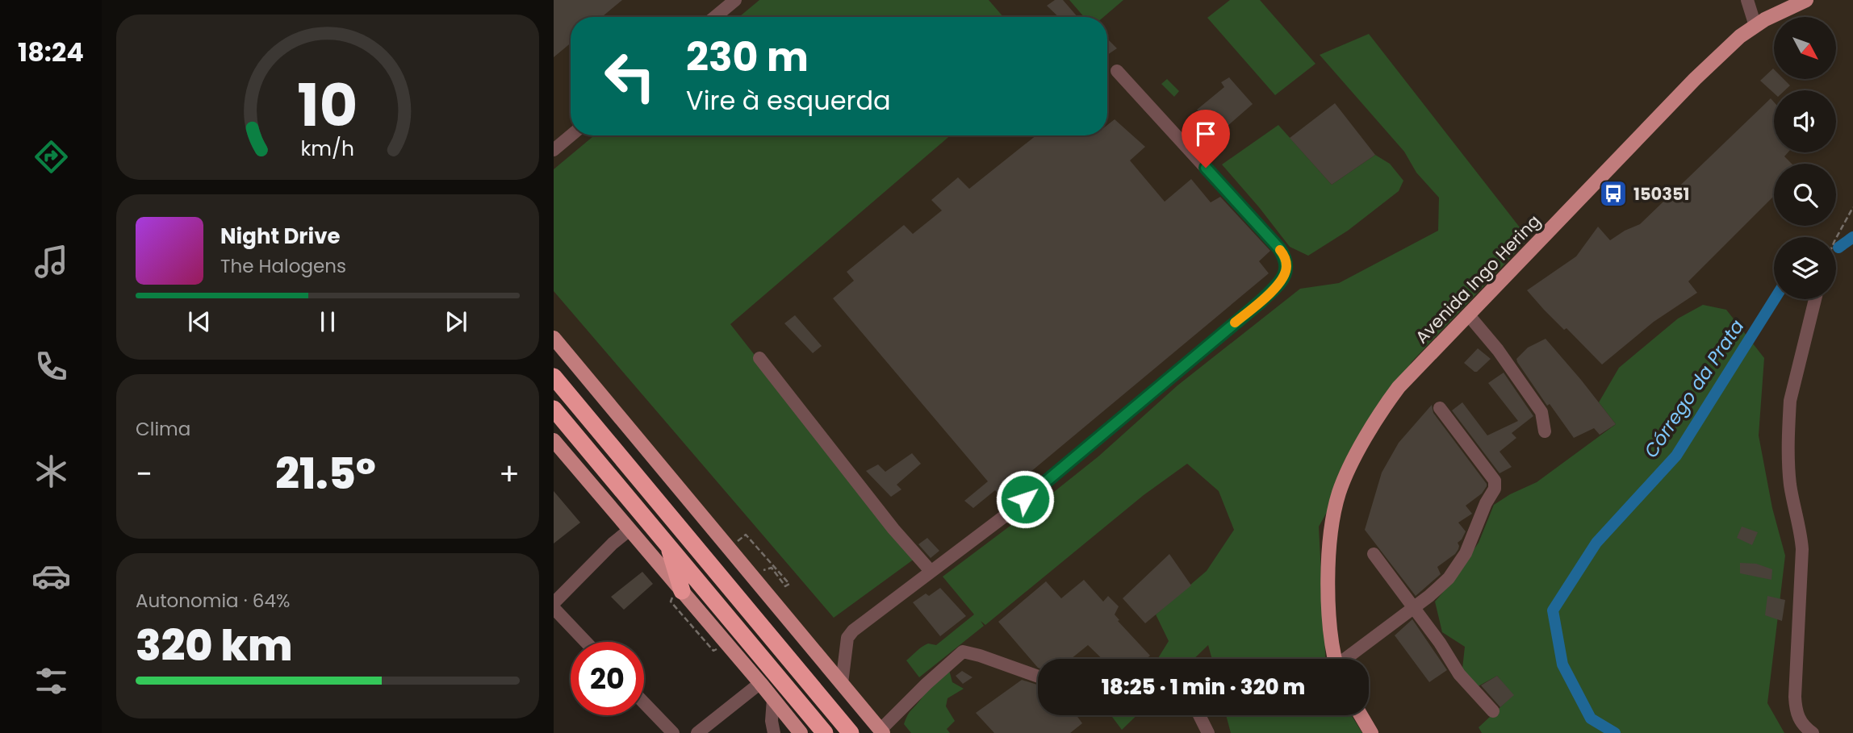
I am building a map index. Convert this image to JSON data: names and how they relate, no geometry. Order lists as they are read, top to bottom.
{
  "streets": {
    "main road": ["Avenida Ingo Hering"]
  },
  "water": ["Córrego da Prata"],
  "places": {
    "bus stop": ["150351"]
  },
  "north": "bottom right",
  "page": {
    "tabs": "18:24",
    "turn": ["230 m", "Vire à esquerda"],
    "song": ["Night Drive", "The Halogens"],
    "tile": [
      "Clima",
      ["Autonomia · 64%", "320 km"]
    ],
    "heat": ["−", "21.5°", "+"],
    "limit": "20",
    "trip": "18:25 · 1 min · 320 m",
    "gauge": ["10", "km/h"]
  }
}
